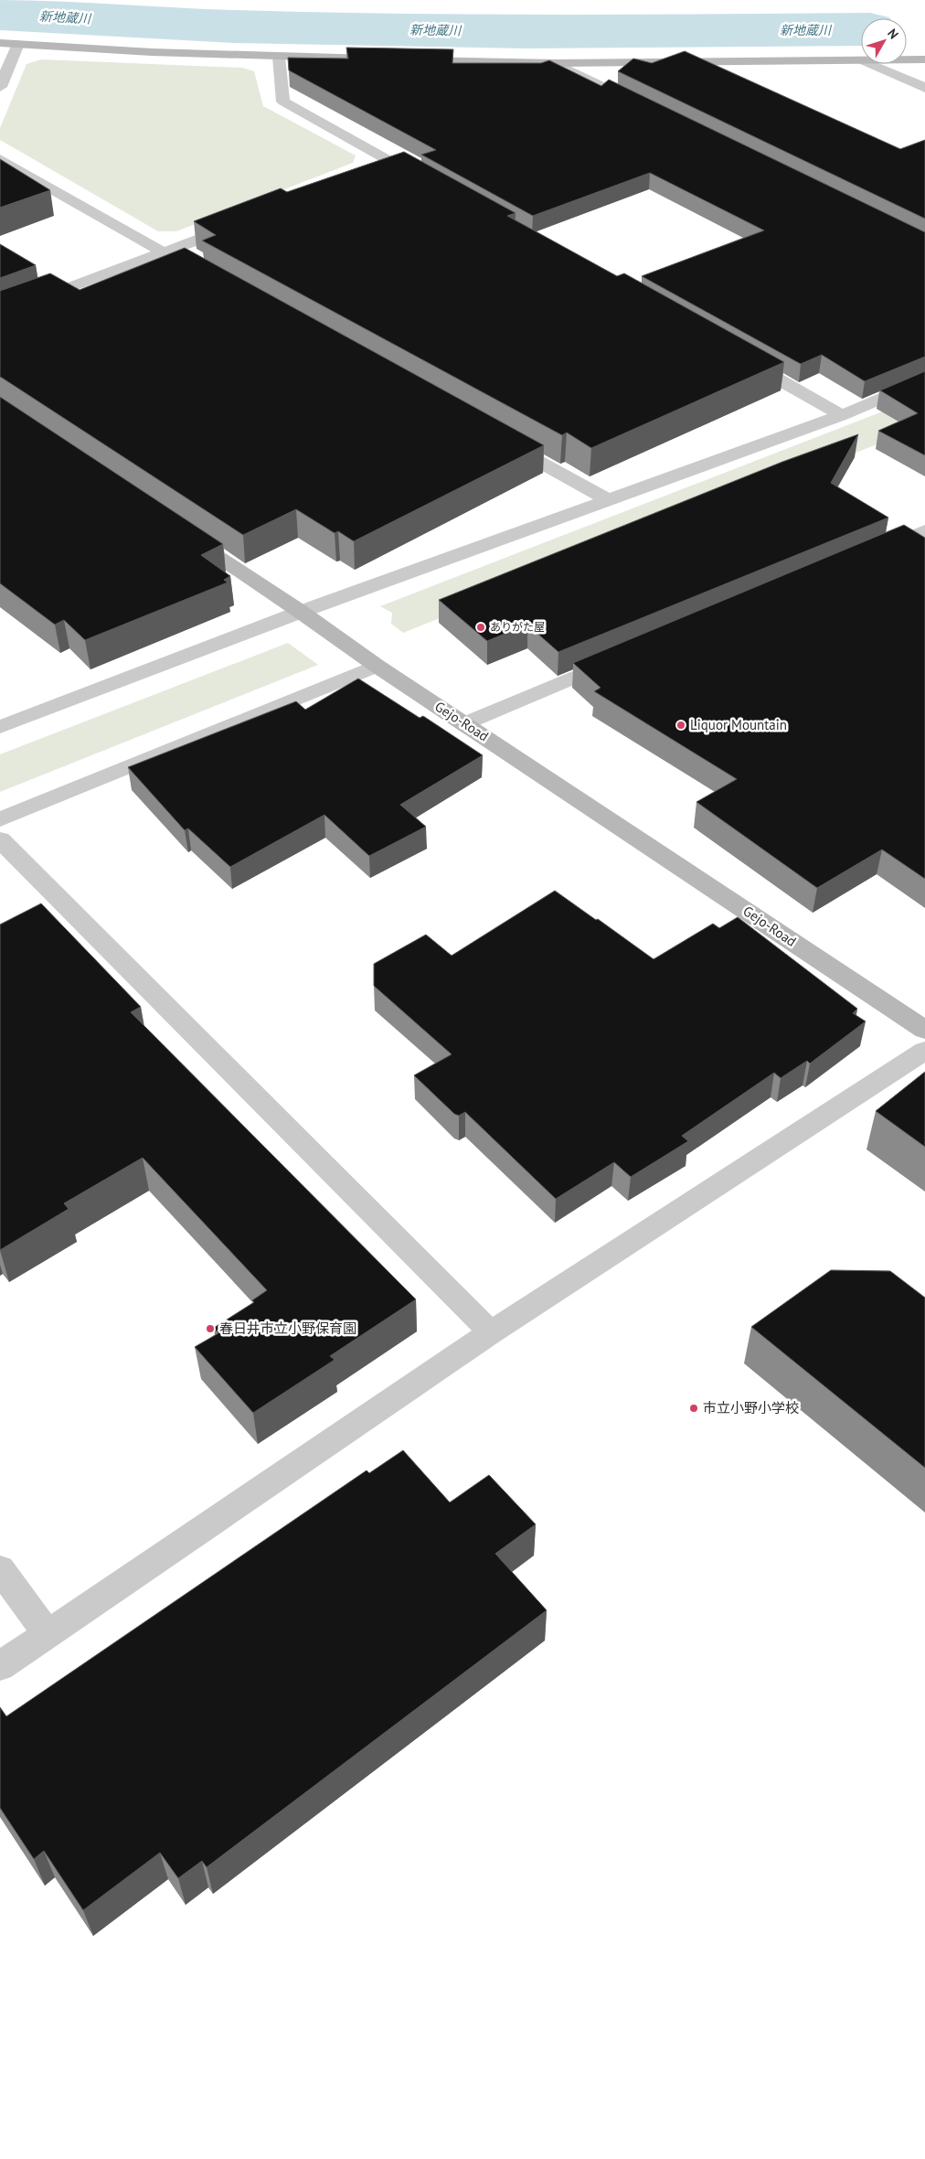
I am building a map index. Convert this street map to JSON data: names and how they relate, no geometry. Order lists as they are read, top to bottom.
{
  "streets": {
    "street": ["Gejo-Road"]
  },
  "water": ["新地蔵川"],
  "places": [
    "ありがた屋",
    "Liquor Mountain",
    "春日井市立小野保育園",
    "市立小野小学校"
  ],
  "north": "top right"
}
